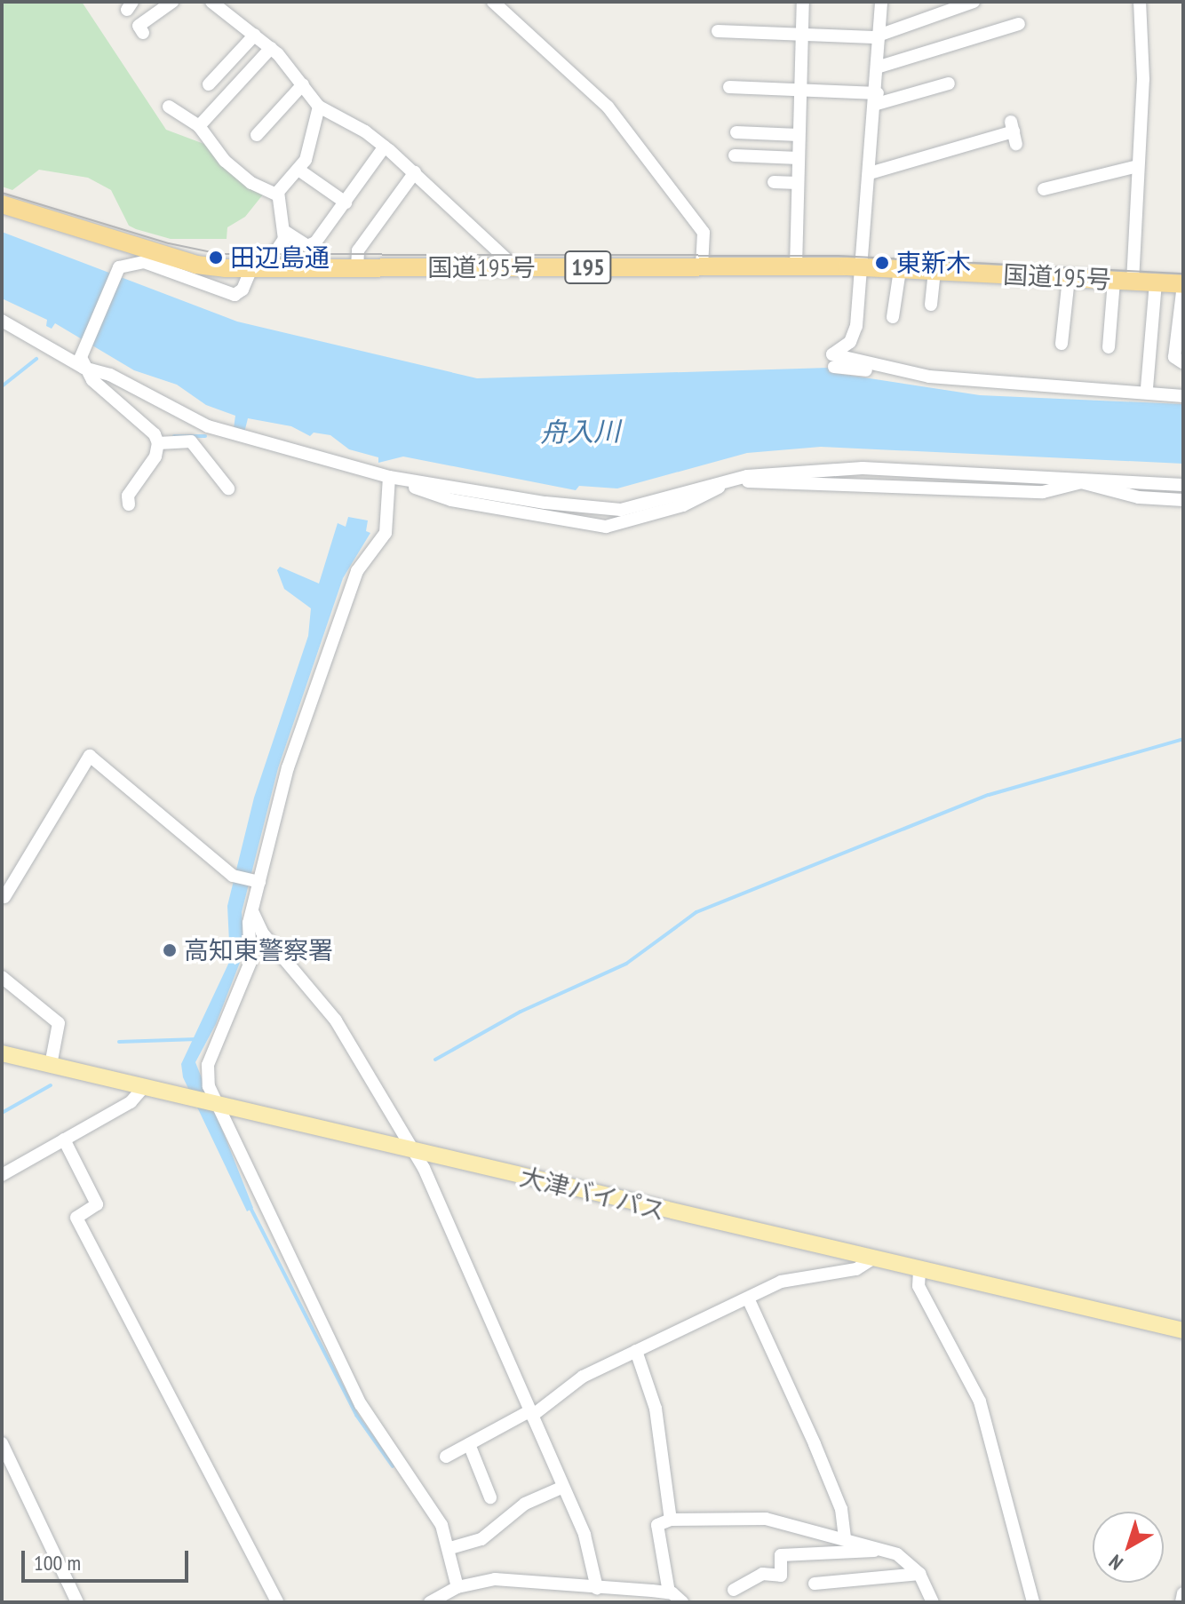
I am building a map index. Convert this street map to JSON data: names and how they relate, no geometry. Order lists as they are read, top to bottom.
{
  "streets": {
    "highway": ["国道195号", "195"],
    "main road": ["大津バイパス"]
  },
  "water": ["舟入川"],
  "places": ["田辺島通", "東新木", "高知東警察署"],
  "scale_bar": "100 m",
  "north": "bottom left"
}
